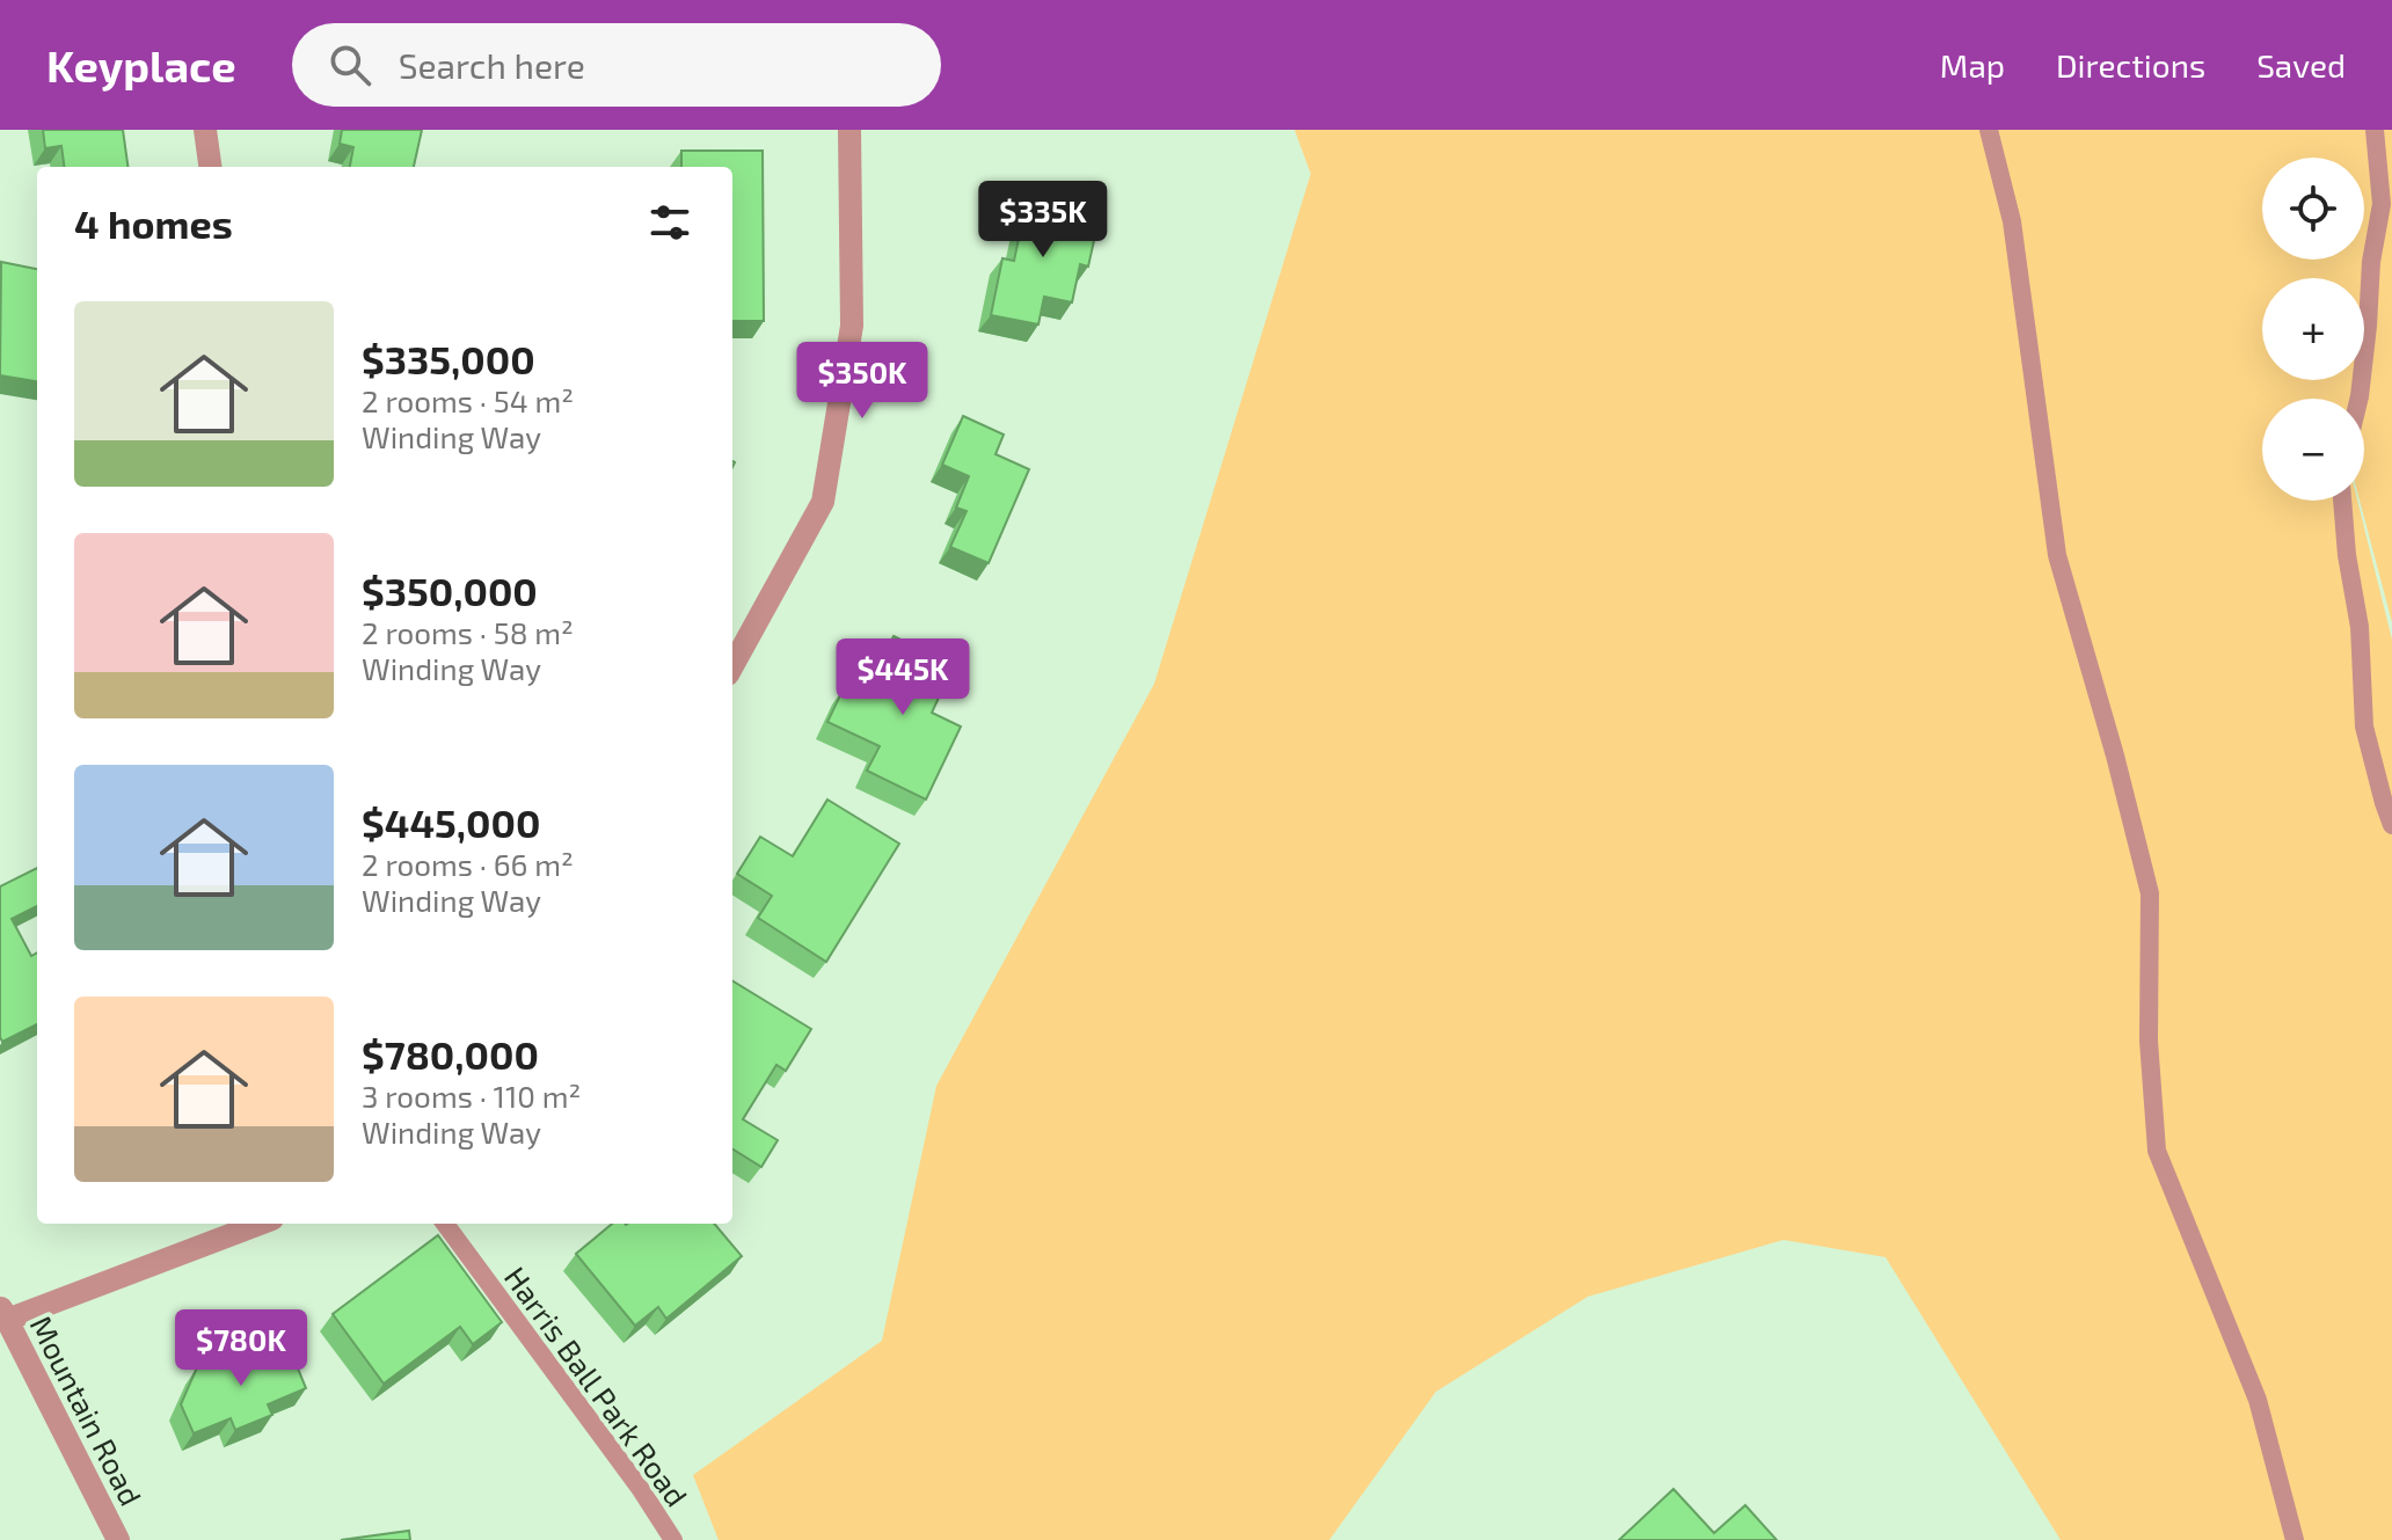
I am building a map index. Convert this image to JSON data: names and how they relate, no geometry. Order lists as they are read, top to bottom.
{
  "streets": {
    "street": ["Mountain Road"],
    "lane": ["Harris Ball Park Road"]
  },
  "page": {
    "header": "Keyplace",
    "search": "Search here",
    "nav": ["Map", "Directions", "Saved"],
    "map_buttons": ["+", "−"],
    "heading": "4 homes",
    "price": [
      "$335K",
      "$350K",
      "$445K",
      "$780K"
    ],
    "list": [
      {
        "name": "$335,000",
        "note": "2 rooms · 54 m² · Winding Way"
      },
      {
        "name": "$350,000",
        "note": "2 rooms · 58 m² · Winding Way"
      },
      {
        "name": "$445,000",
        "note": "2 rooms · 66 m² · Winding Way"
      },
      {
        "name": "$780,000",
        "note": "3 rooms · 110 m² · Winding Way"
      }
    ]
  }
}
